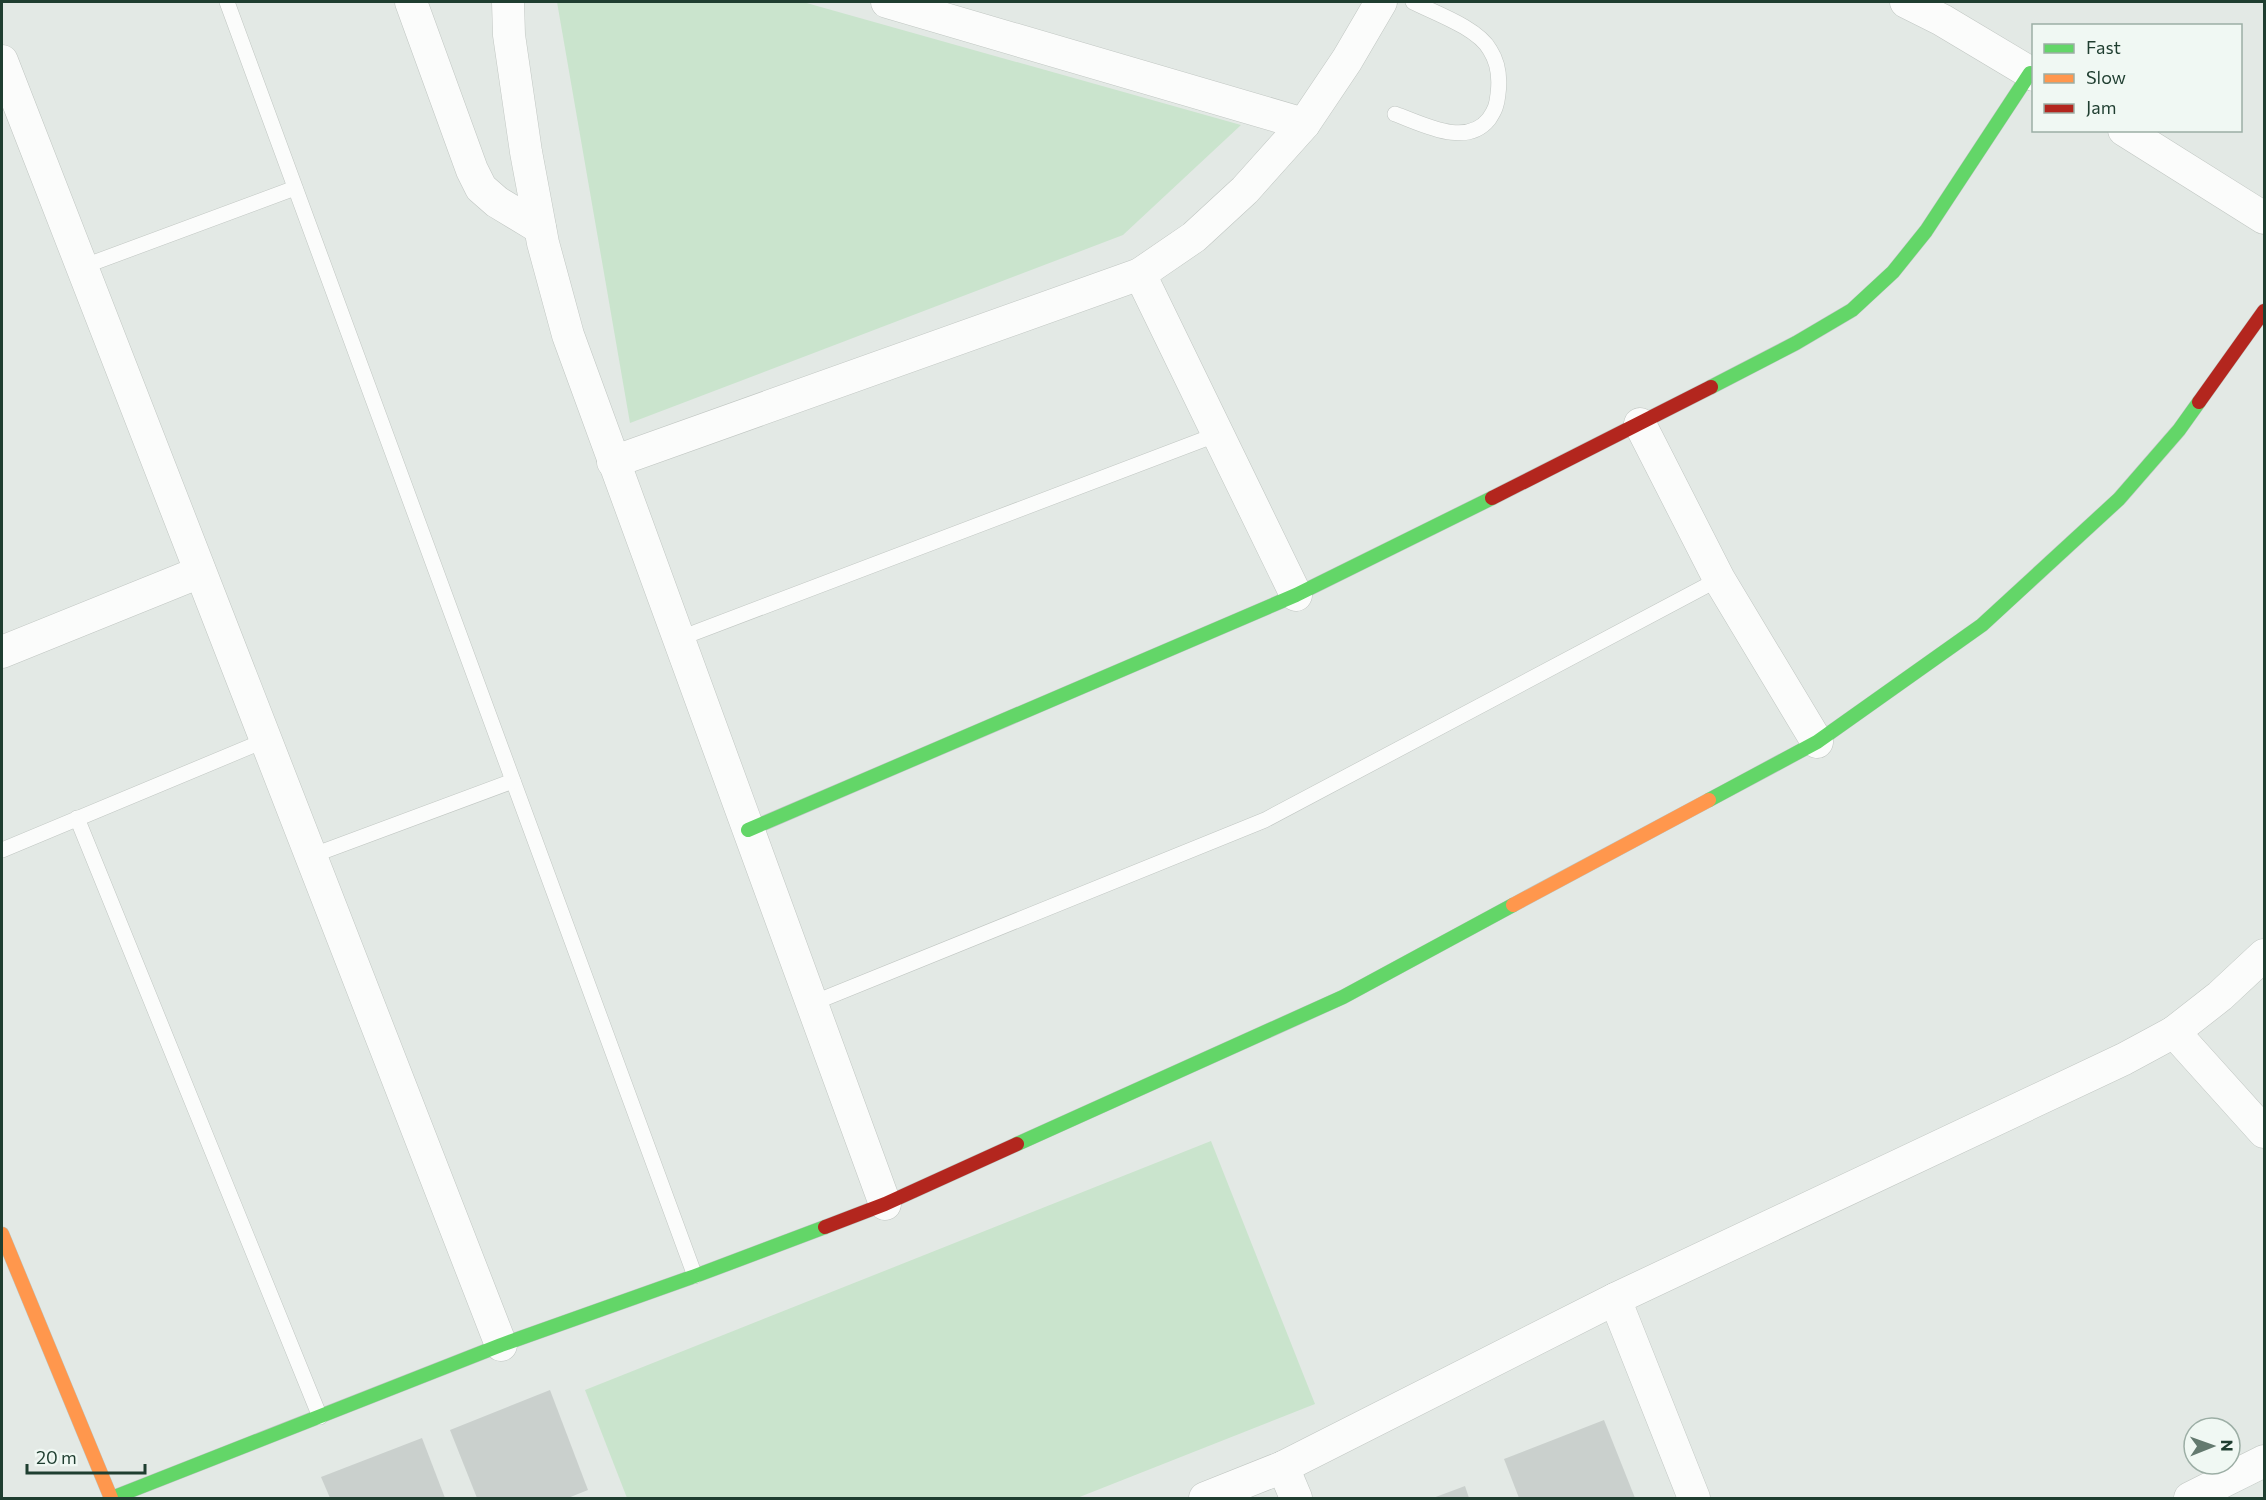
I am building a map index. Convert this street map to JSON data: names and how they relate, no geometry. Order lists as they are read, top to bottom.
{
  "legend": ["Fast", "Slow", "Jam"],
  "scale_bar": "20 m",
  "north": "right"
}
